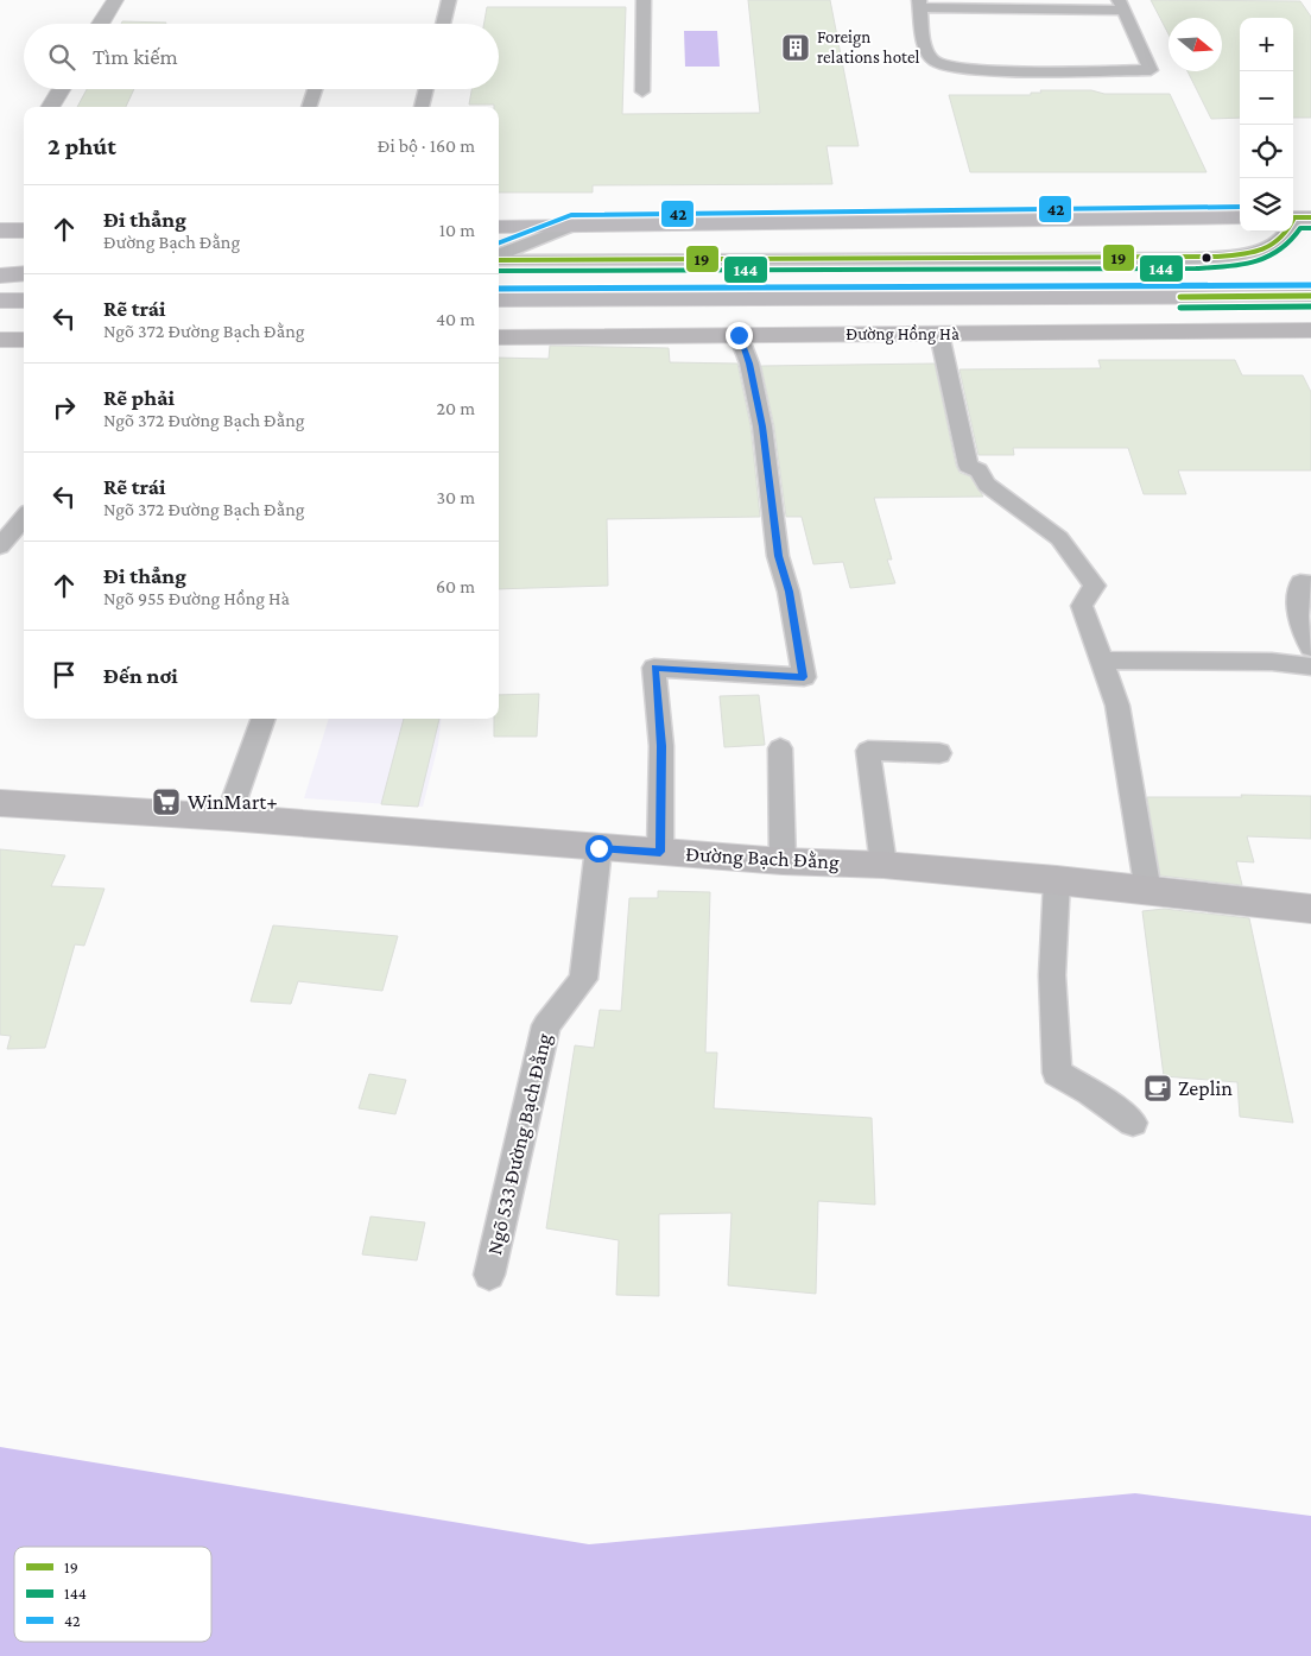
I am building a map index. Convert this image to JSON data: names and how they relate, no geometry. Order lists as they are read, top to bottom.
{
  "streets": {
    "street": ["Đường Hồng Hà", "Đường Bạch Đằng"],
    "lane": ["Ngõ 533 Đường Bạch Đằng"]
  },
  "crossings": [
    ["Đường Bạch Đằng", "Ngõ 533 Đường Bạch Đằng"]
  ],
  "places": {
    "building": ["Foreign relations hotel"],
    "supermarket": ["WinMart+"],
    "cafe": ["Zeplin"]
  },
  "lines": ["transit line 42", "transit line 19", "transit line 144"],
  "legend": ["19", "144", "42"],
  "north": "right",
  "page": {
    "map_buttons": ["+", "−"],
    "search": "Tìm kiếm",
    "heading": ["2 phút", "Đi bộ · 160 m"],
    "list": [
      ["Đi thẳng", "Đường Bạch Đằng", "10 m"],
      ["Rẽ trái", "Ngõ 372 Đường Bạch Đằng", "40 m"],
      ["Rẽ phải", "Ngõ 372 Đường Bạch Đằng", "20 m"],
      ["Rẽ trái", "Ngõ 372 Đường Bạch Đằng", "30 m"],
      ["Đi thẳng", "Ngõ 955 Đường Hồng Hà", "60 m"],
      "Đến nơi"
    ]
  }
}
